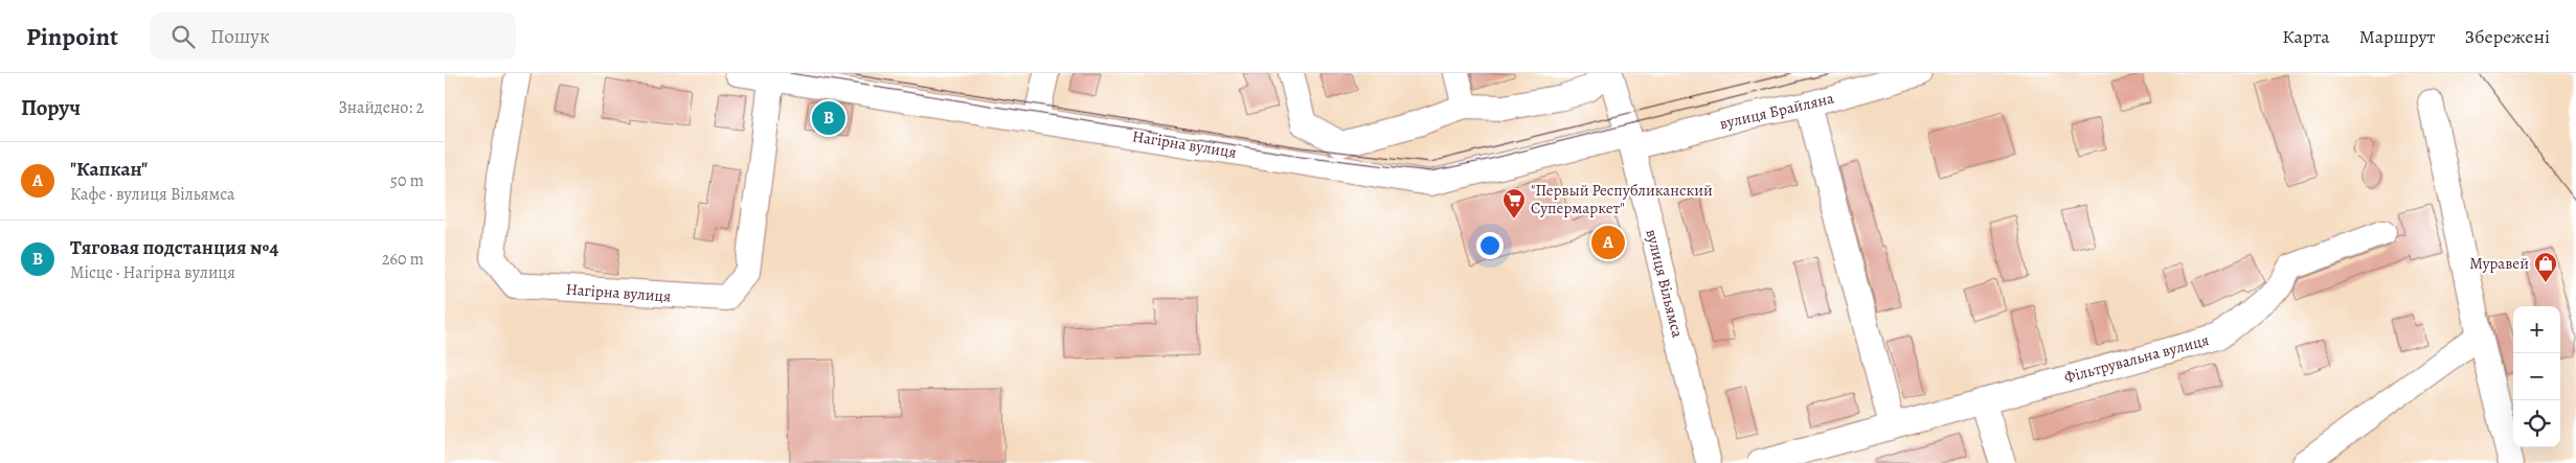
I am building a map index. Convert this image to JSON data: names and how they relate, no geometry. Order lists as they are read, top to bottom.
{
  "streets": {
    "street": [
      "вулиця Брайляна",
      "Нагірна вулиця",
      "вулиця Вільямса",
      "Фільтрувальна вулиця"
    ]
  },
  "crossings": [
    ["вулиця Брайляна", "Нагірна вулиця"],
    ["вулиця Брайляна", "вулиця Вільямса"],
    ["Нагірна вулиця", "вулиця Вільямса"]
  ],
  "places": {
    "supermarket": ["\"Первый Республиканский Супермаркет\""],
    "shop": ["Муравей"]
  },
  "page": {
    "header": "Pinpoint",
    "search": "Пошук",
    "nav": ["Карта", "Маршрут", "Збережені"],
    "heading": ["Поруч", "Знайдено: 2"],
    "pins": ["B", "A"],
    "list": [
      {
        "mark": "A",
        "name": "\"Капкан\"",
        "note": "Кафе · вулиця Вільямса",
        "value": "50 m"
      },
      {
        "mark": "B",
        "name": "Тяговая подстанция №4",
        "note": "Місце · Нагірна вулиця",
        "value": "260 m"
      }
    ],
    "map_buttons": ["+", "−"]
  }
}
